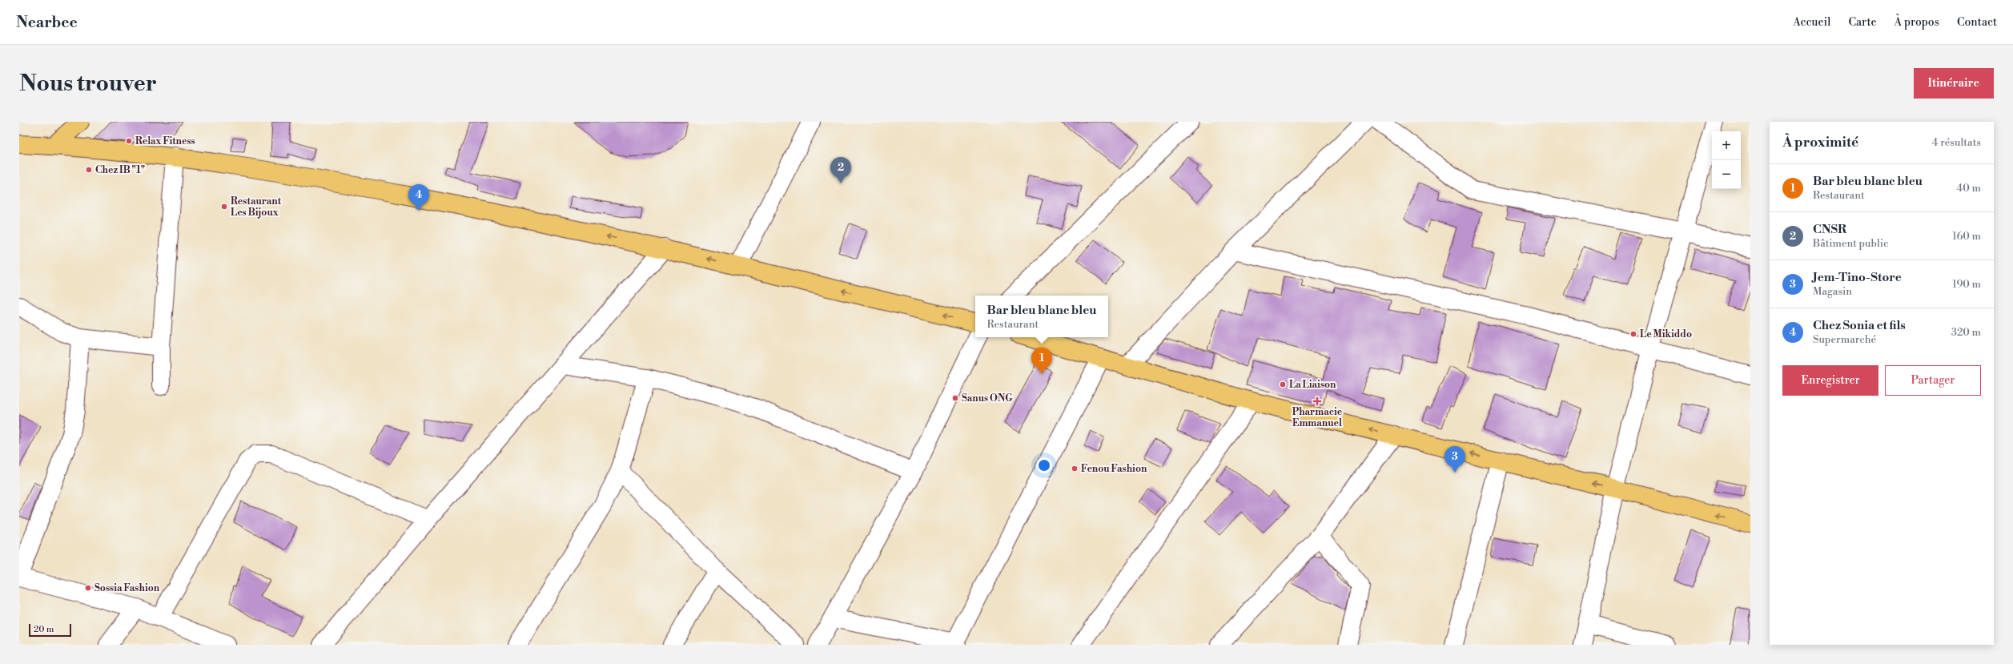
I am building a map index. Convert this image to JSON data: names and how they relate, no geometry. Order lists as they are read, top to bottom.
{
  "places": {
    "other": [
      "Relax Fitness",
      "Chez IB \"1\"",
      "Restaurant Les Bijoux",
      "Le Mikiddo",
      "La Liaison",
      "Sanus ONG",
      "Fenou Fashion",
      "Sossia Fashion"
    ],
    "health": ["Pharmacie Emmanuel"]
  },
  "scale_bar": "20 m",
  "page": {
    "header": "Nearbee",
    "nav": [
      "Accueil",
      "Carte",
      "À propos",
      "Contact"
    ],
    "buttons": [
      "Itinéraire",
      ["Enregistrer", "Partager"]
    ],
    "title": "Nous trouver",
    "heading": ["À proximité", "4 résultats"],
    "map_buttons": ["+", "−"],
    "pins": [
      "2",
      "4",
      "1",
      "3"
    ],
    "list": [
      {
        "mark": "1",
        "name": "Bar bleu blanc bleu",
        "note": "Restaurant",
        "value": "40 m"
      },
      {
        "mark": "2",
        "name": "CNSR",
        "note": "Bâtiment public",
        "value": "160 m"
      },
      {
        "mark": "3",
        "name": "Jem-Tino-Store",
        "note": "Magasin",
        "value": "190 m"
      },
      {
        "mark": "4",
        "name": "Chez Sonia et fils",
        "note": "Supermarché",
        "value": "320 m"
      }
    ],
    "popup": ["Bar bleu blanc bleu", "Restaurant"],
    "scale": "20 m"
  }
}
